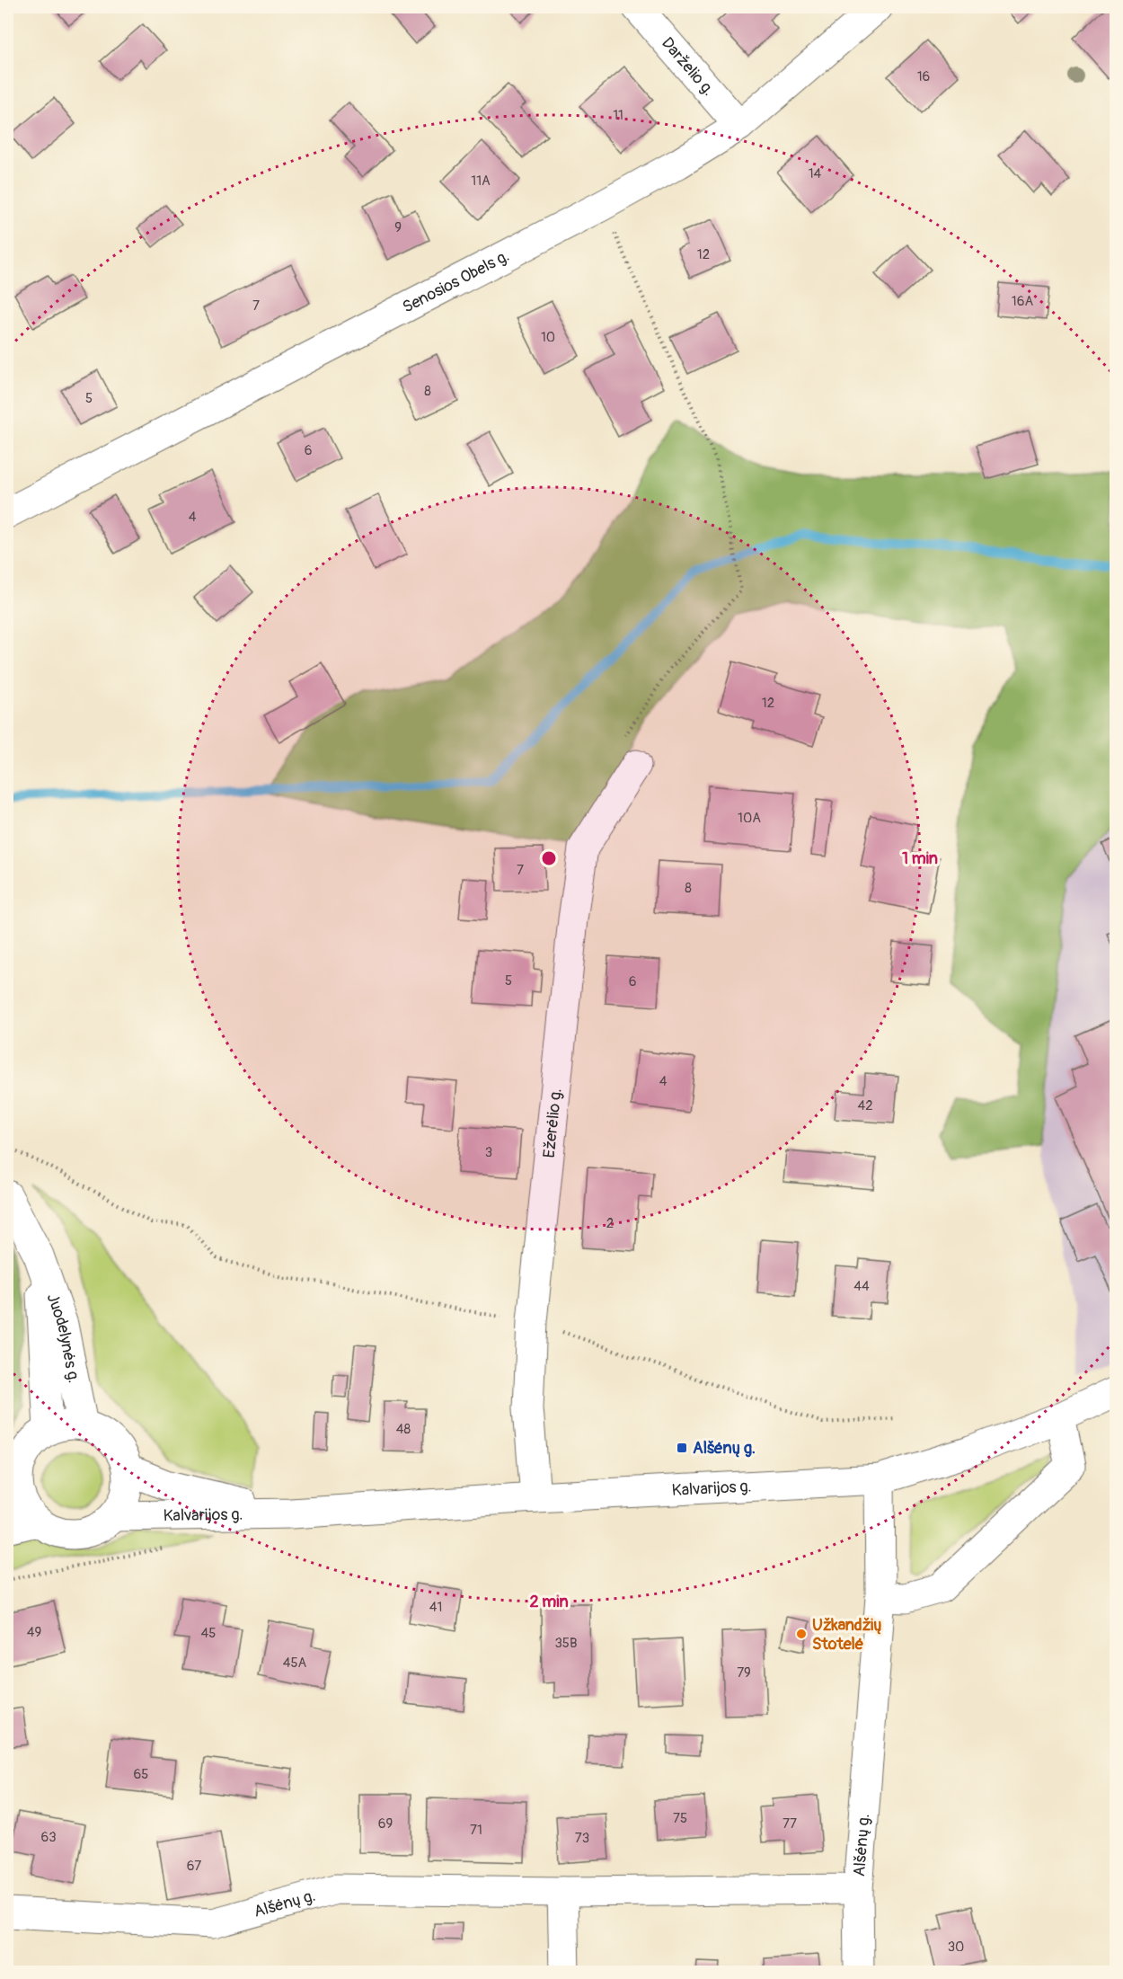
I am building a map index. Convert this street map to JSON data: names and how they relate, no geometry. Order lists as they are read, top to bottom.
{
  "streets": {
    "street": [
      "Darželio g.",
      "Senosios Obels g.",
      "Ežerėlio g.",
      "Juodelynės g.",
      "Kalvarijos g.",
      "Alšėnų g."
    ]
  },
  "crossings": [
    ["Darželio g.", "Senosios Obels g."],
    ["Ežerėlio g.", "Kalvarijos g."],
    ["Juodelynės g.", "Kalvarijos g."],
    ["Kalvarijos g.", "Alšėnų g."]
  ],
  "places": {
    "transit": ["Alšėnų g."],
    "other": ["Užkandžių Stotelė"]
  },
  "house_numbers": [
    "16",
    "11",
    "14",
    "11A",
    "9",
    "12",
    "16A",
    "7",
    "10",
    "8",
    "5",
    "6",
    "4",
    "12",
    "10A",
    "7",
    "8",
    "5",
    "6",
    "4",
    "42",
    "3",
    "2",
    "44",
    "48",
    "41",
    "49",
    "45",
    "35B",
    "45A",
    "79",
    "65",
    "75",
    "69",
    "77",
    "71",
    "63",
    "73",
    "67",
    "30"
  ],
  "rings": ["1 min", "2 min"]
}
